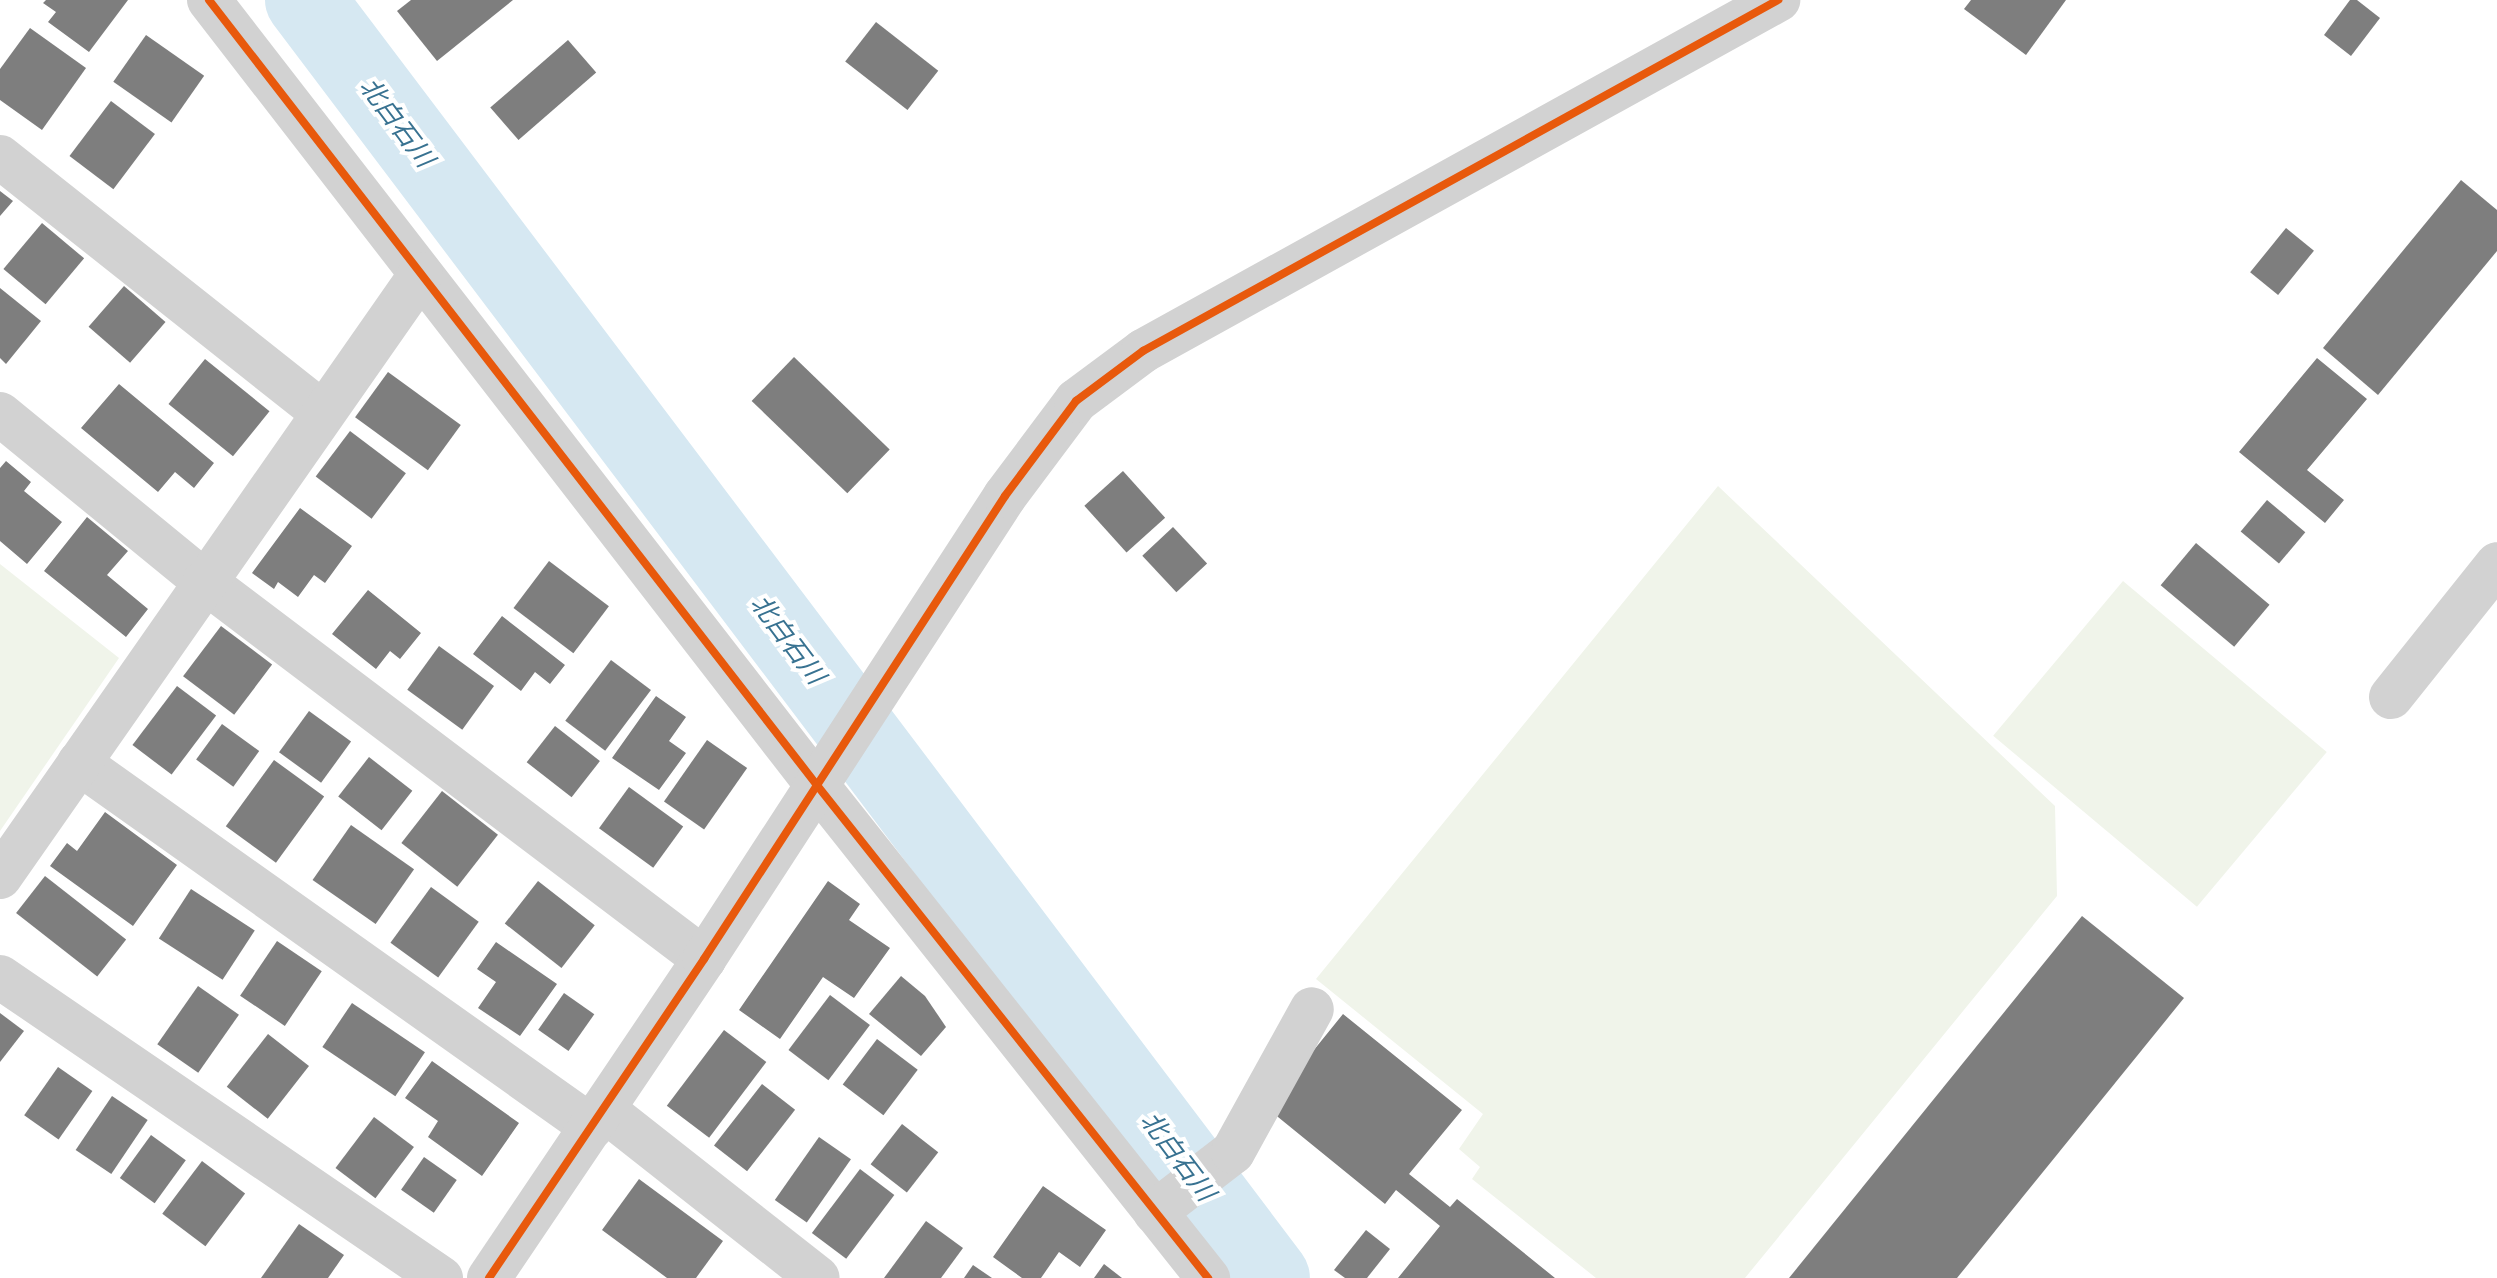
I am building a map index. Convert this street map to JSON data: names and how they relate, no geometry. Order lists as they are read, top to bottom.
{
  "water": ["北白石川"]
}
